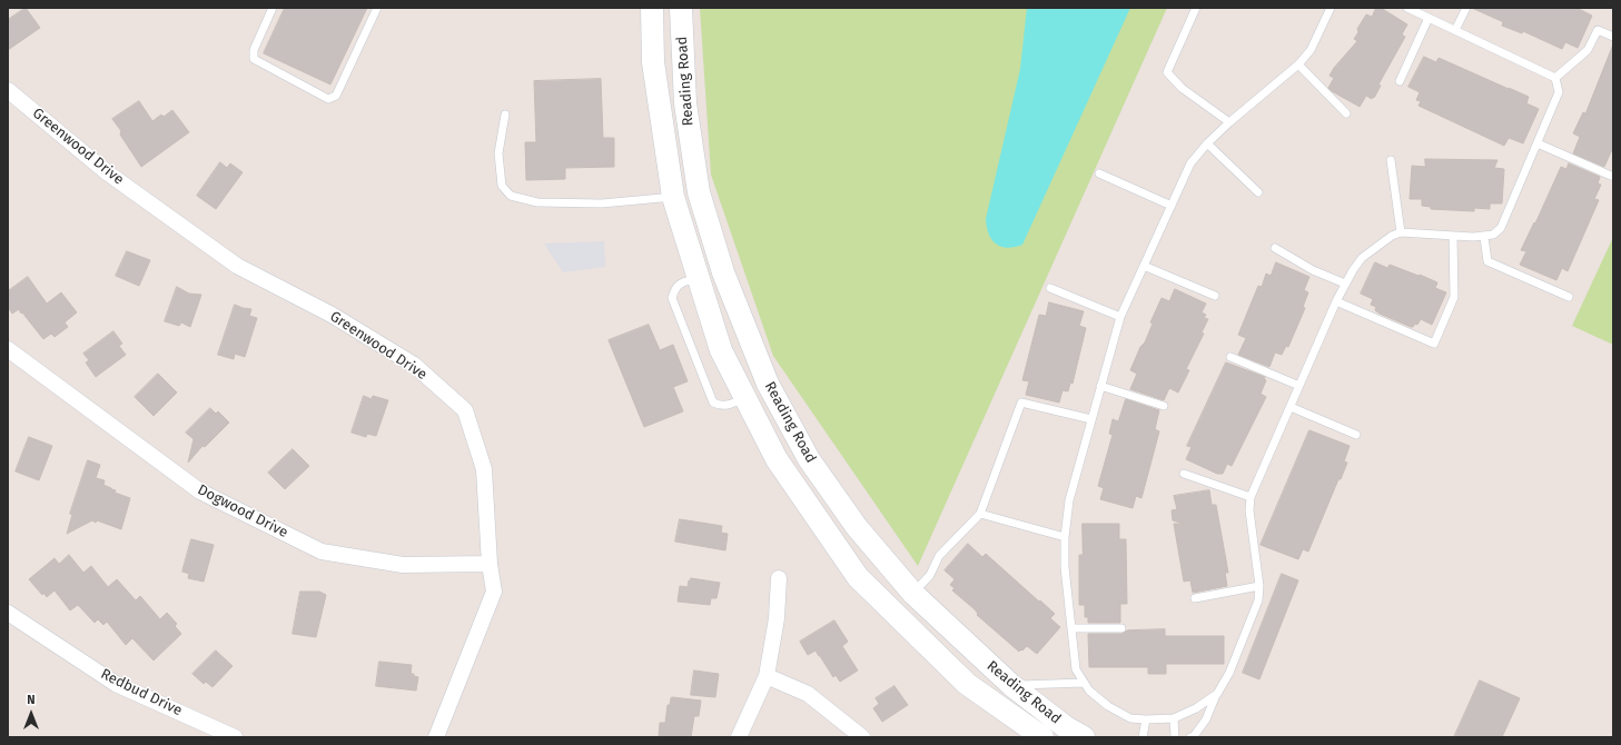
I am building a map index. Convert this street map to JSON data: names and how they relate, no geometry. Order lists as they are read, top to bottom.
{
  "streets": {
    "main road": ["Reading Road"],
    "street": ["Greenwood Drive", "Dogwood Drive", "Redbud Drive"]
  },
  "crossings": [
    ["Greenwood Drive", "Dogwood Drive"]
  ],
  "north": "top"
}
